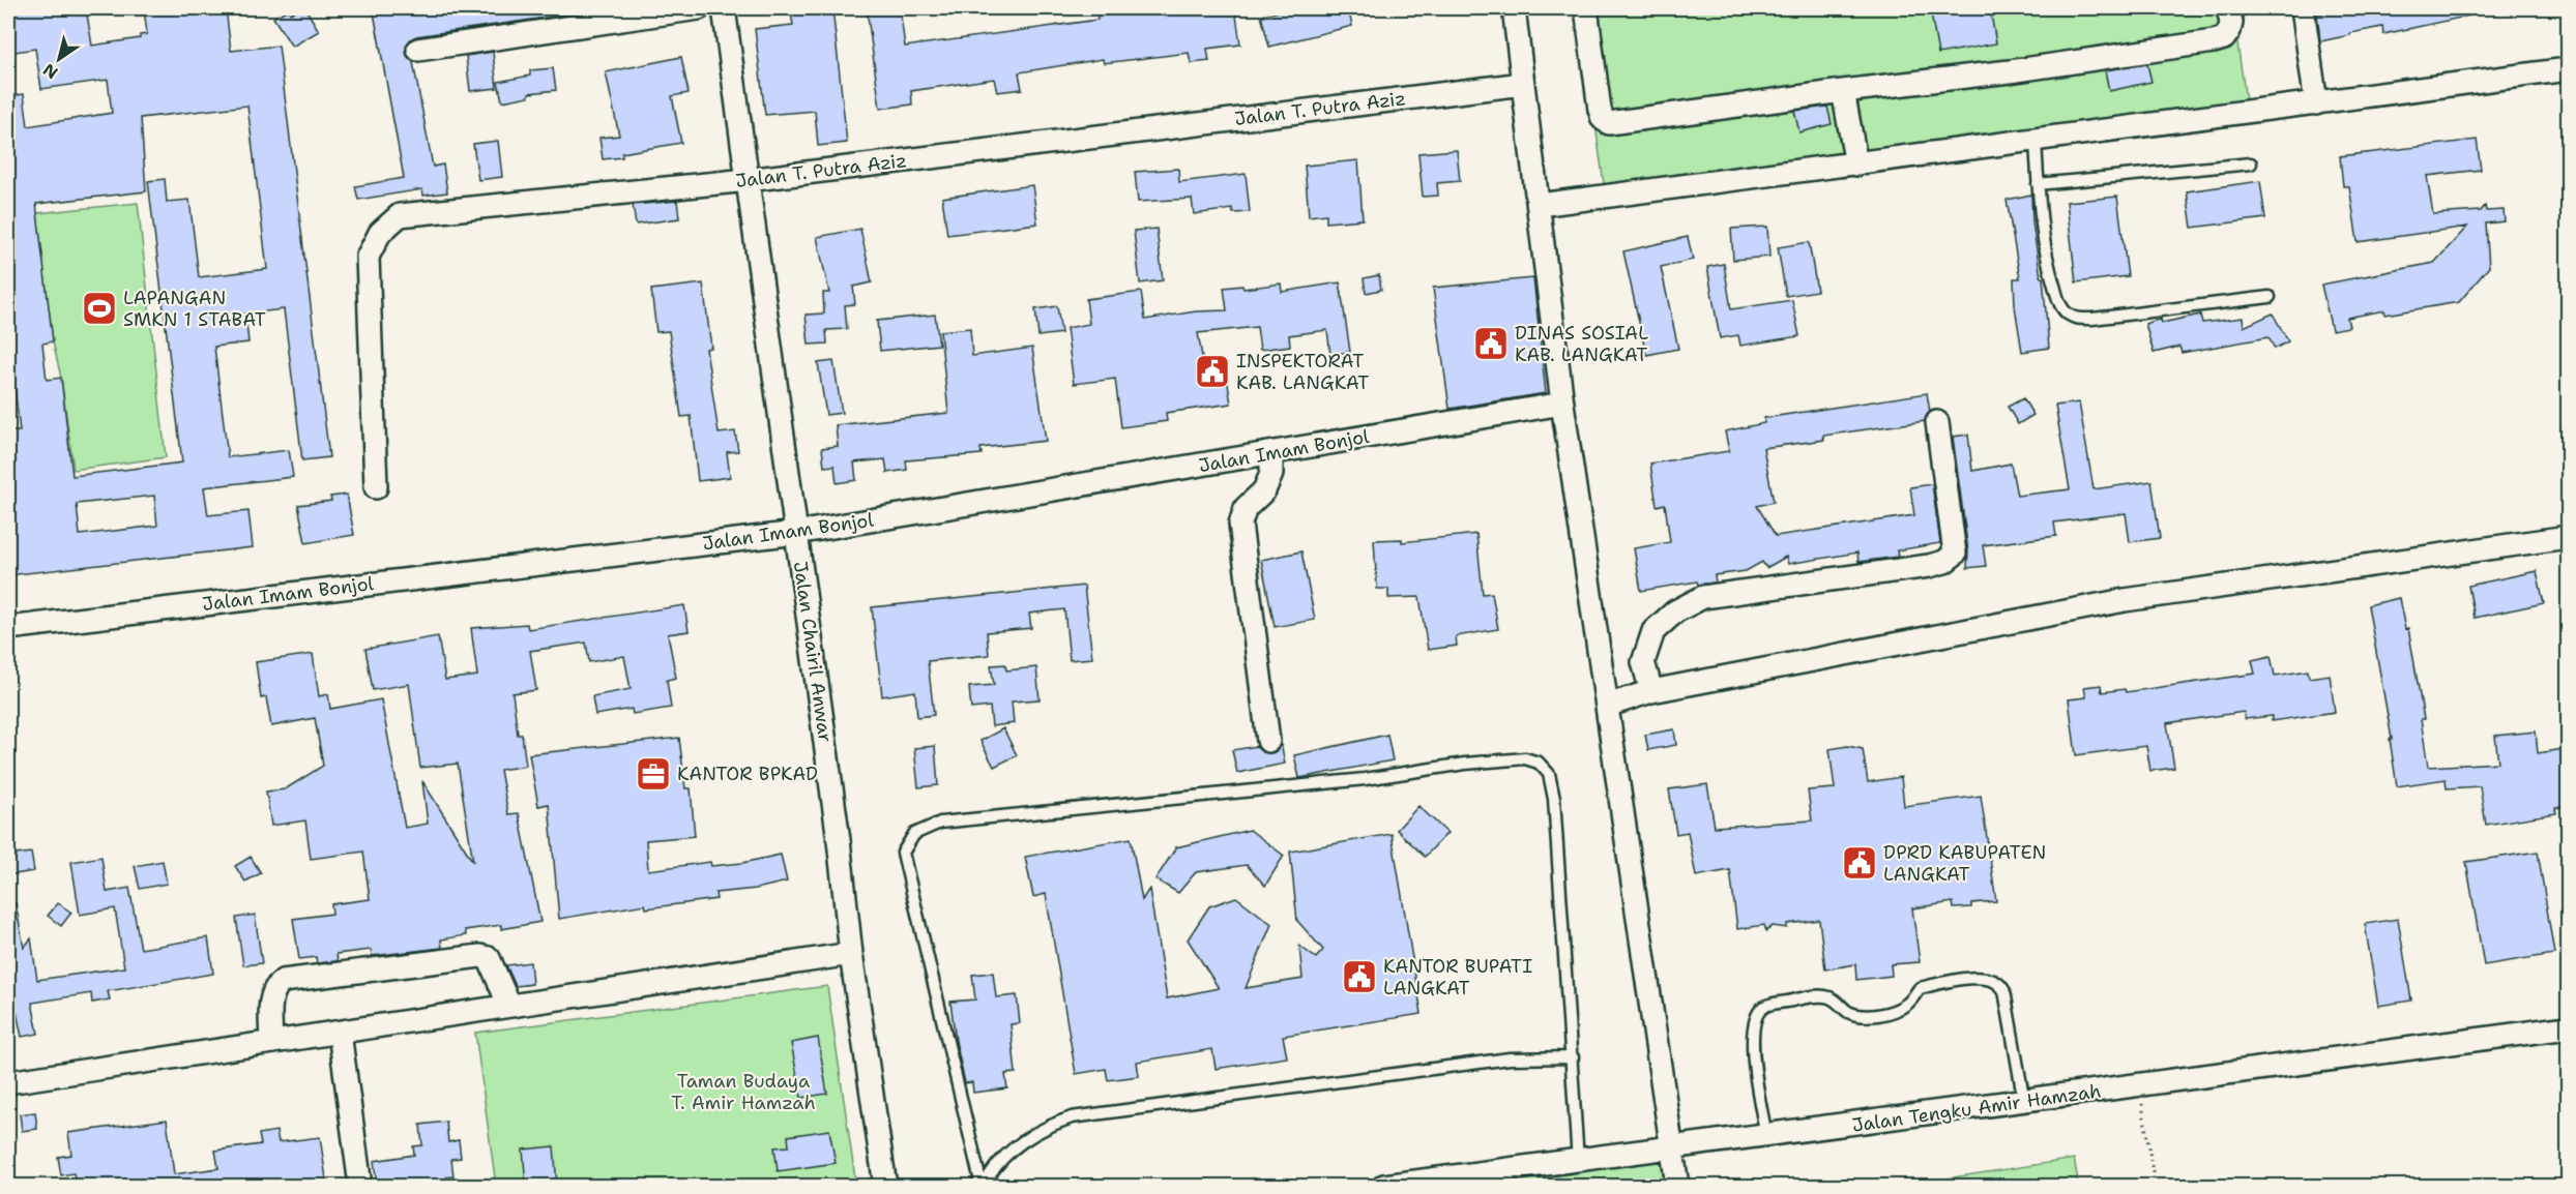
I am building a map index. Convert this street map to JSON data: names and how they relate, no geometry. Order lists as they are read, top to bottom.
{
  "streets": {
    "street": [
      "Jalan T. Putra Aziz",
      "Jalan Imam Bonjol",
      "Jalan Chairil Anwar",
      "Jalan Tengku Amir Hamzah"
    ]
  },
  "crossings": [
    ["Jalan T. Putra Aziz", "Jalan Chairil Anwar"],
    ["Jalan Imam Bonjol", "Jalan Chairil Anwar"]
  ],
  "parks": ["Taman Budaya T. Amir Hamzah"],
  "places": {
    "sports": ["LAPANGAN SMKN 1 STABAT"],
    "public building": [
      "DINAS SOSIAL KAB. LANGKAT",
      "INSPEKTORAT KAB. LANGKAT",
      "DPRD KABUPATEN LANGKAT",
      "KANTOR BUPATI LANGKAT"
    ],
    "office": ["KANTOR BPKAD"]
  },
  "north": "bottom left"
}
